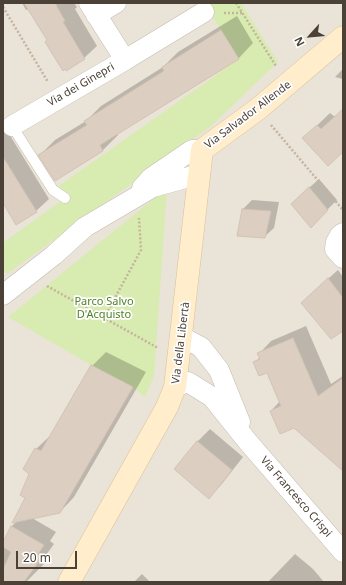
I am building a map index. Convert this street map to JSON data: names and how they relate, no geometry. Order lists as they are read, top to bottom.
{
  "streets": {
    "street": [
      "Via dei Ginepri",
      "Via Salvador Allende",
      "Via della Libertà",
      "Via Francesco Crispi"
    ]
  },
  "crossings": [
    ["Via Salvador Allende", "Via della Libertà"],
    ["Via della Libertà", "Via Francesco Crispi"]
  ],
  "parks": ["Parco Salvo D'Acquisto"],
  "scale_bar": "20 m",
  "north": "bottom left"
}
